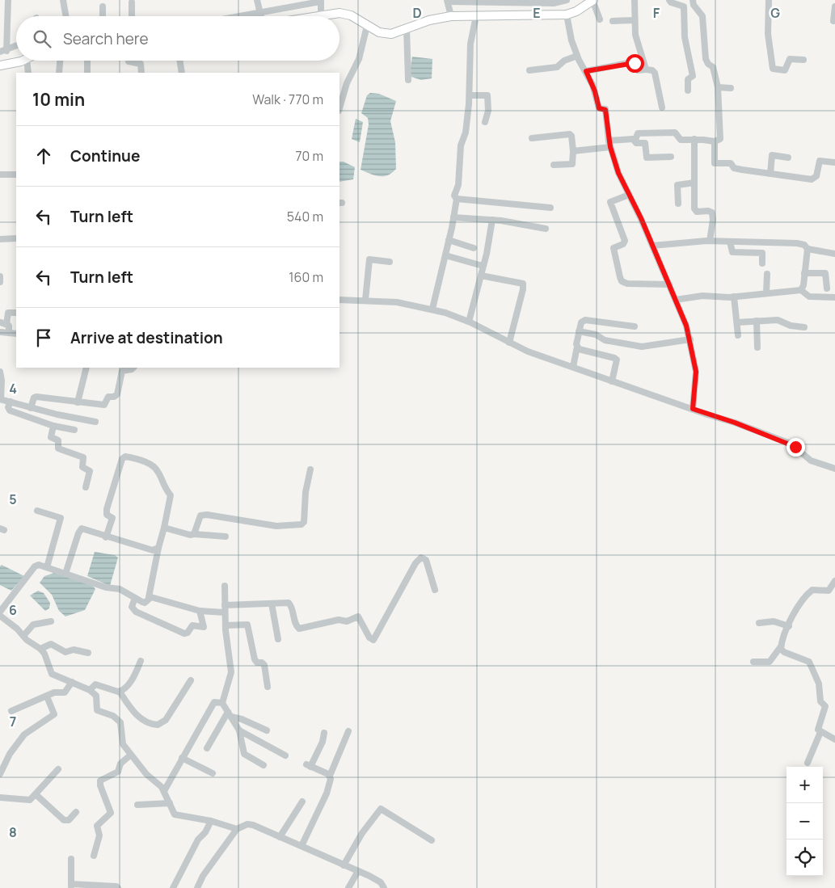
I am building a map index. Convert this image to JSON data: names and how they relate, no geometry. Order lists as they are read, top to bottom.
{
  "page": {
    "search": "Search here",
    "heading": ["10 min", "Walk · 770 m"],
    "list": [
      ["Continue", "70 m"],
      ["Turn left", "540 m"],
      ["Turn left", "160 m"],
      "Arrive at destination"
    ],
    "map_buttons": ["+", "−"]
  },
  "grid": {
    "columns": [
      "D",
      "E",
      "F",
      "G"
    ],
    "rows": [
      "4",
      "5",
      "6",
      "7",
      "8"
    ]
  }
}
